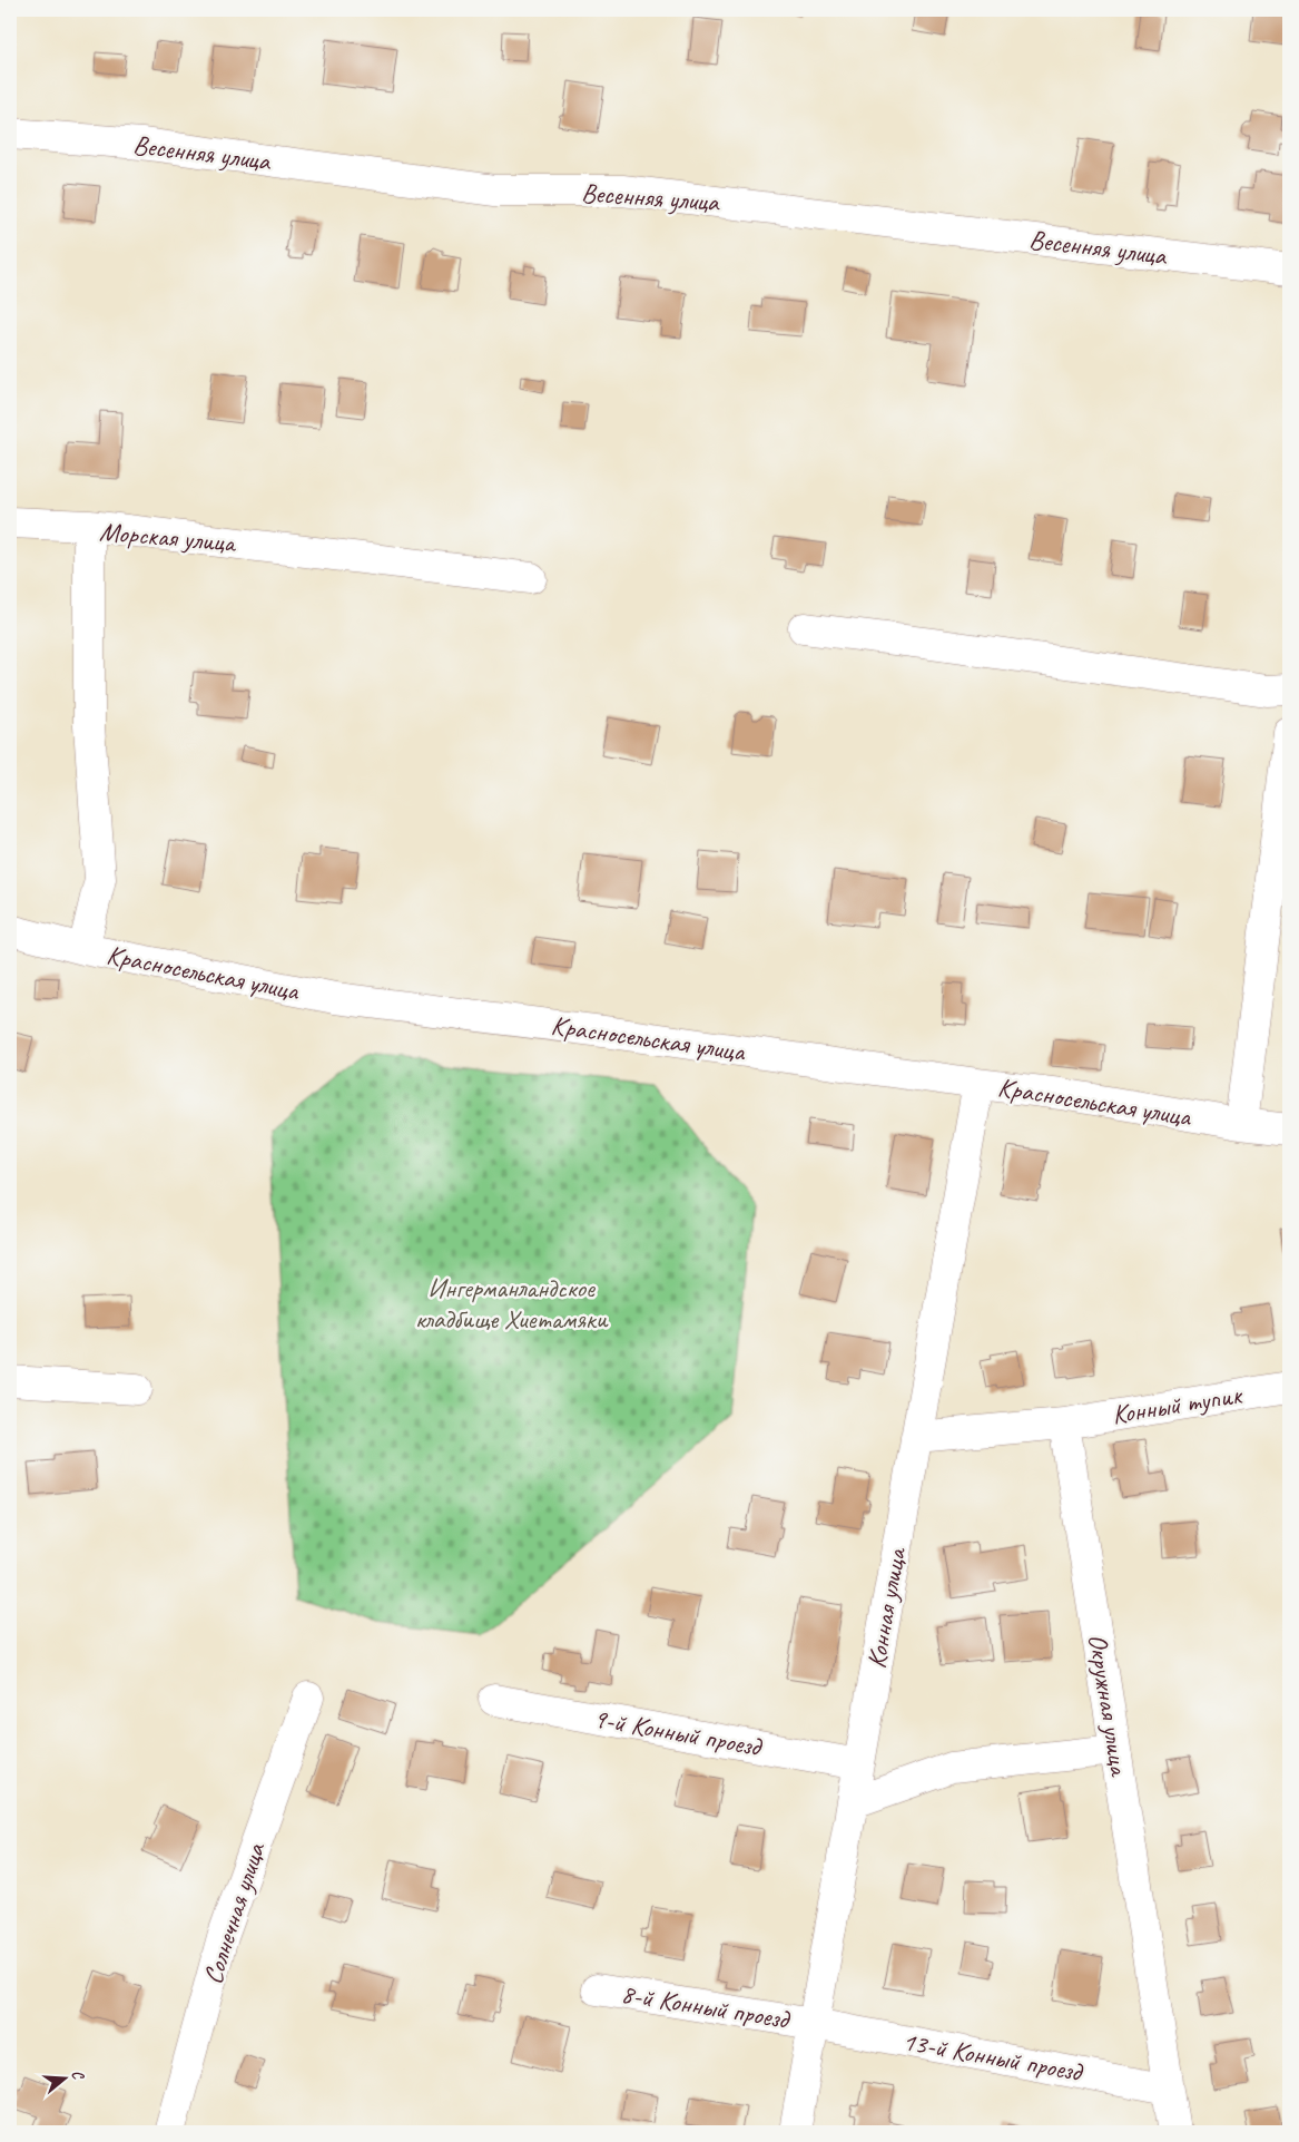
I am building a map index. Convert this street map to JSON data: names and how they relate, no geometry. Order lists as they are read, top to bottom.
{
  "streets": {
    "street": [
      "Весенняя улица",
      "Морская улица",
      "Красносельская улица",
      "Конный тупик",
      "Конная улица",
      "Окружная улица",
      "9-й Конный проезд",
      "Солнечная улица",
      "8-й Конный проезд",
      "13-й Конный проезд"
    ]
  },
  "crossings": [
    ["Морская улица", "Красносельская улица"],
    ["Красносельская улица", "Конная улица"],
    ["Конный тупик", "Окружная улица"],
    ["Конная улица", "9-й Конный проезд"],
    ["Конная улица", "8-й Конный проезд"],
    ["Конная улица", "13-й Конный проезд"],
    ["Окружная улица", "13-й Конный проезд"],
    ["8-й Конный проезд", "13-й Конный проезд"]
  ],
  "parks": ["Ингерманландское кладбище Хиетамяки"],
  "north": "right"
}
